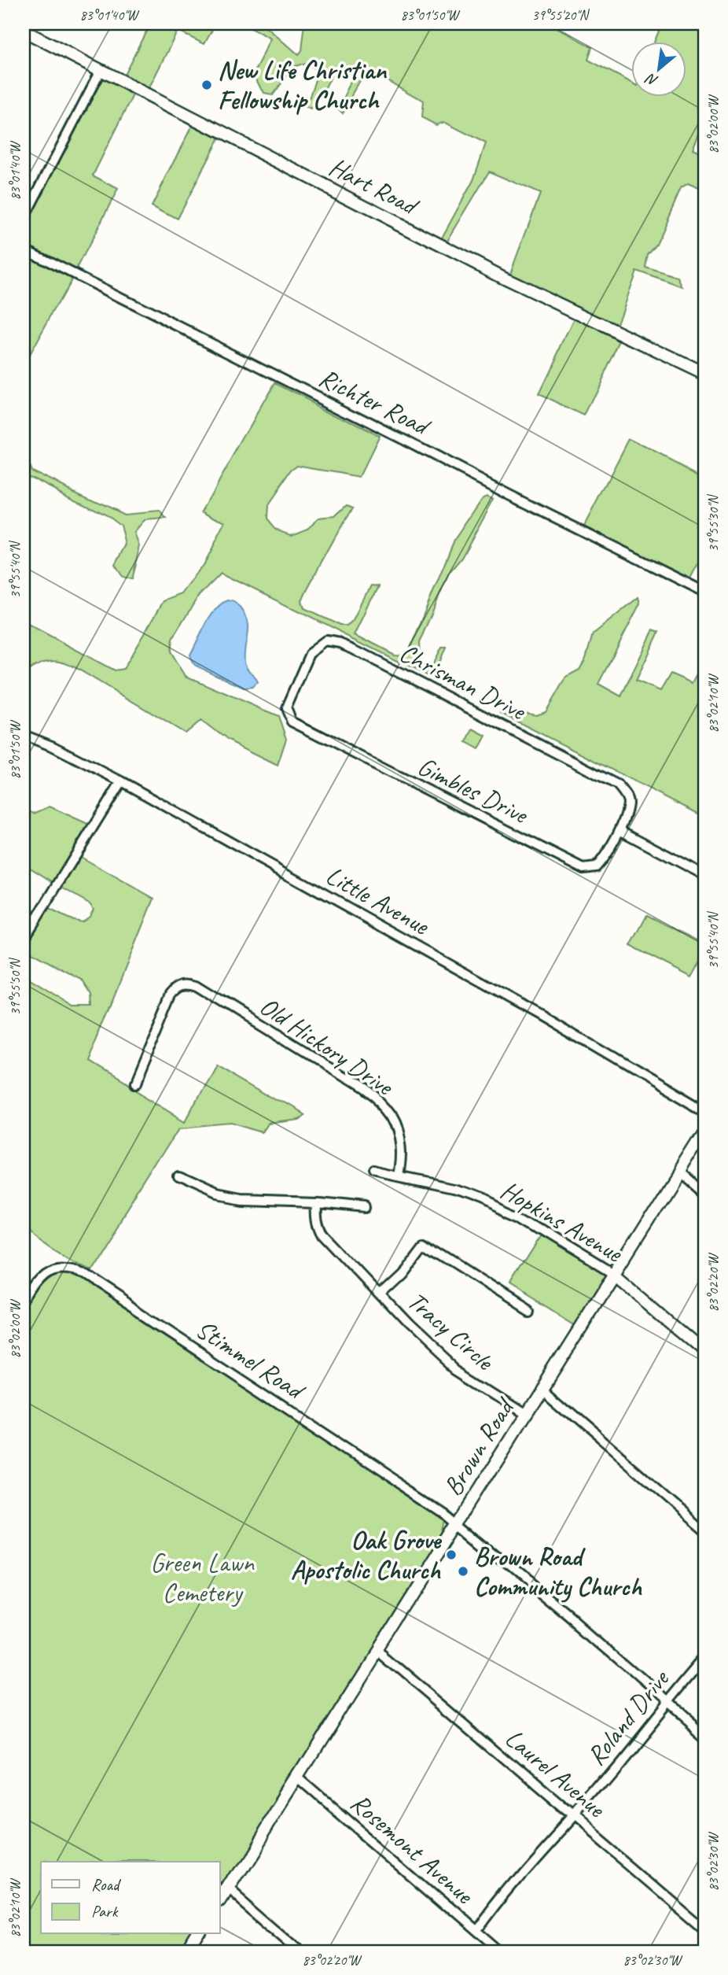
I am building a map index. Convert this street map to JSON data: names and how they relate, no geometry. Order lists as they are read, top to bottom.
{
  "streets": {
    "main road": ["Hart Road", "Hopkins Avenue", "Brown Road"],
    "street": [
      "Richter Road",
      "Chrisman Drive",
      "Gimbles Drive",
      "Little Avenue",
      "Old Hickory Drive",
      "Tracy Circle",
      "Stimmel Road",
      "Roland Drive",
      "Laurel Avenue",
      "Rosemont Avenue"
    ]
  },
  "crossings": [
    ["Chrisman Drive", "Gimbles Drive"],
    ["Old Hickory Drive", "Hopkins Avenue"],
    ["Hopkins Avenue", "Brown Road"],
    ["Tracy Circle", "Brown Road"],
    ["Stimmel Road", "Brown Road"],
    ["Brown Road", "Laurel Avenue"],
    ["Brown Road", "Rosemont Avenue"],
    ["Roland Drive", "Laurel Avenue"],
    ["Roland Drive", "Rosemont Avenue"]
  ],
  "parks": ["Green Lawn Cemetery"],
  "places": ["New Life Christian Fellowship Church", "Oak Grove Apostolic Church", "Brown Road Community Church"],
  "legend": ["Road", "Park"],
  "north": "bottom left",
  "coordinates": [
    "83°01'40\"W",
    "83°01'50\"W",
    "39°55'20\"N",
    "83°02'00\"W",
    "39°55'30\"N",
    "39°55'40\"N",
    "83°02'10\"W",
    "39°55'50\"N",
    "83°02'20\"W",
    "83°02'30\"W"
  ]
}
